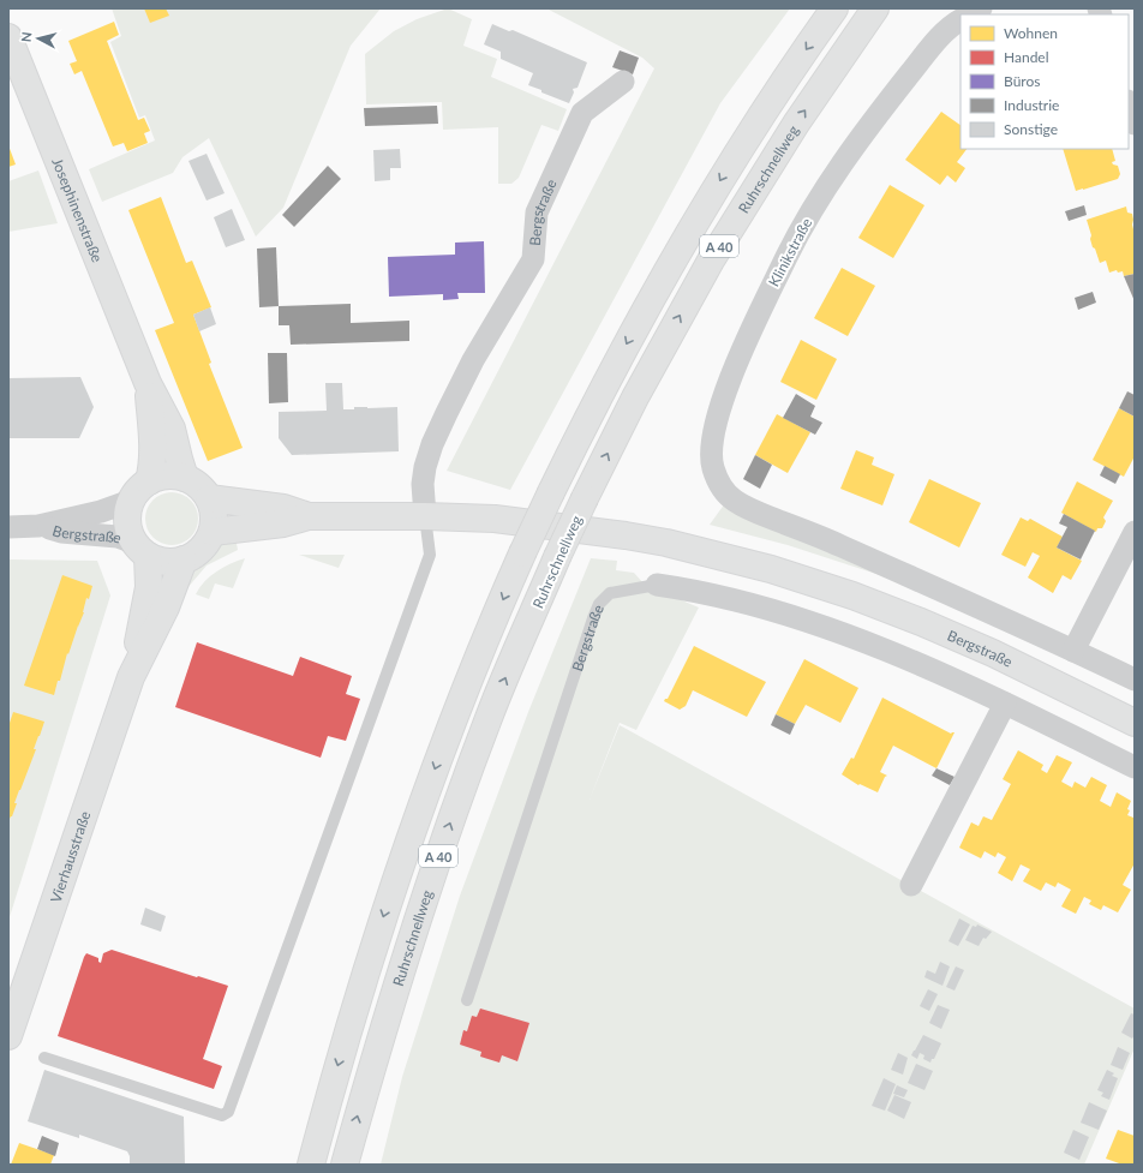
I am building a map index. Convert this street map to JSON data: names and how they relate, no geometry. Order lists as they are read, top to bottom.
{
  "streets": {
    "main road": [
      "Ruhrschnellweg",
      "Josephinenstraße",
      "Bergstraße",
      "A 40",
      "Vierhausstraße"
    ],
    "street": ["Klinikstraße"]
  },
  "crossings": [
    ["Josephinenstraße", "Bergstraße"],
    ["Josephinenstraße", "Vierhausstraße"],
    ["Bergstraße", "Vierhausstraße"]
  ],
  "legend": [
    "Wohnen",
    "Handel",
    "Büros",
    "Industrie",
    "Sonstige"
  ],
  "north": "left"
}
